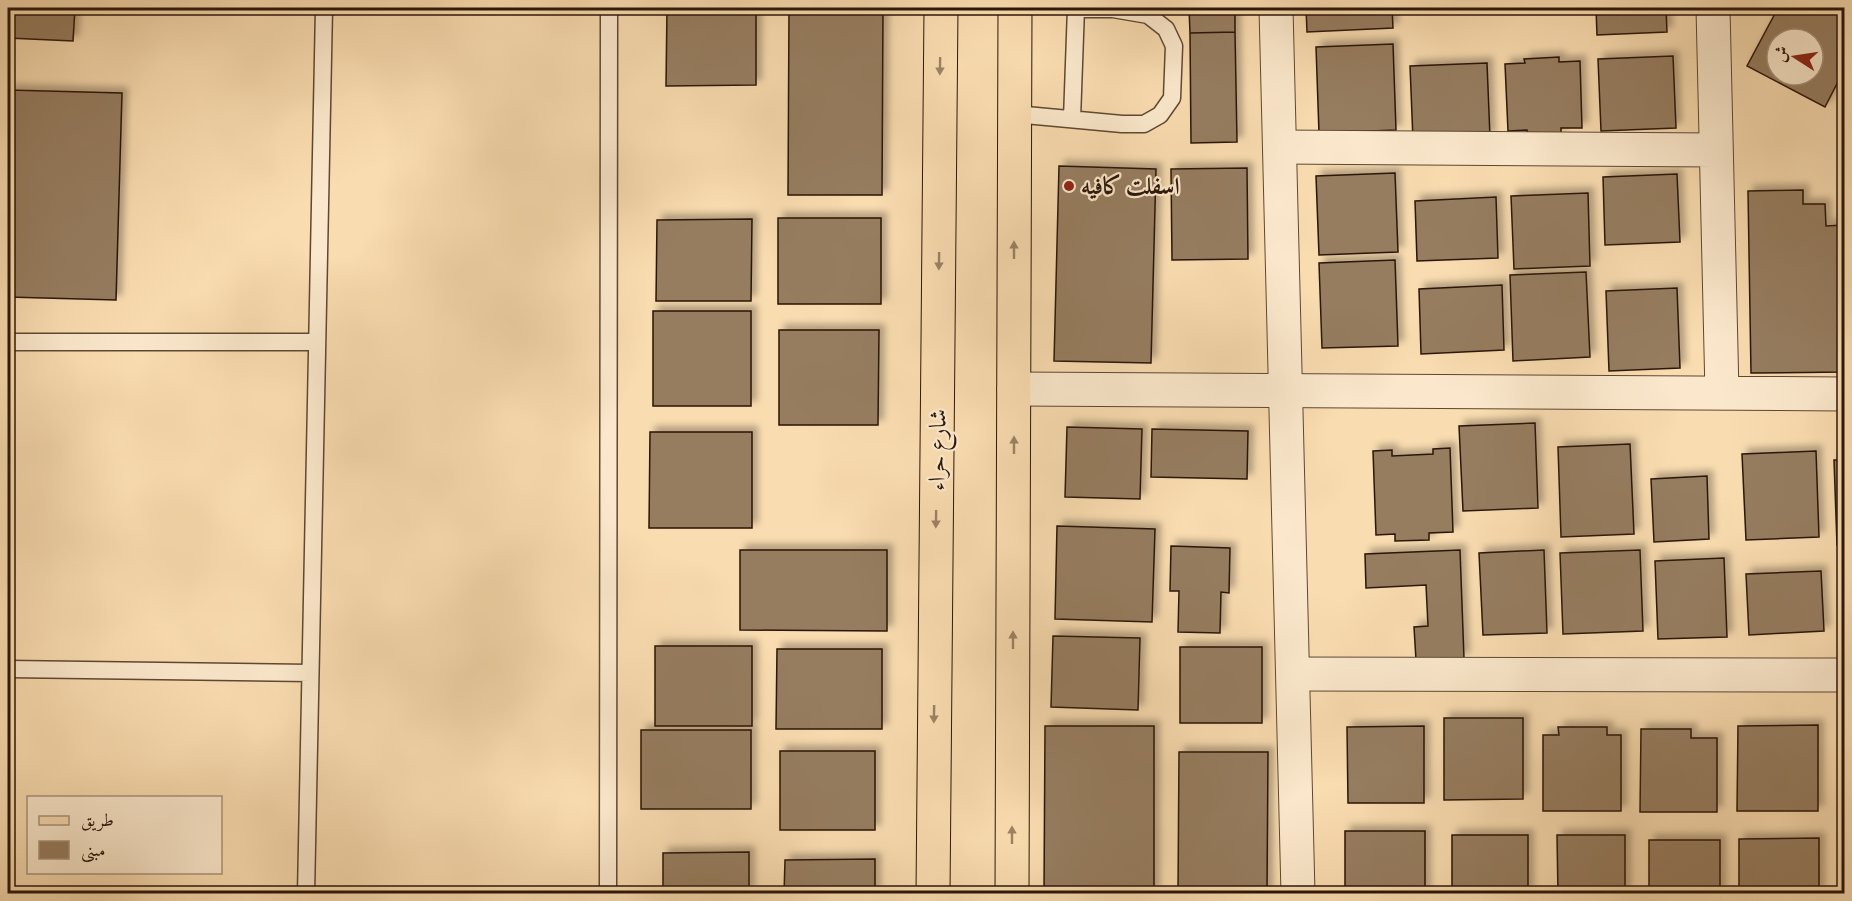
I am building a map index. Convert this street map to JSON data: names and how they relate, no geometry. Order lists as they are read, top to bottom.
{
  "streets": {
    "main road": ["شارع حراء"]
  },
  "places": ["اسفلت كافيه"],
  "legend": ["طريق", "مبنى"],
  "north": "left"
}
